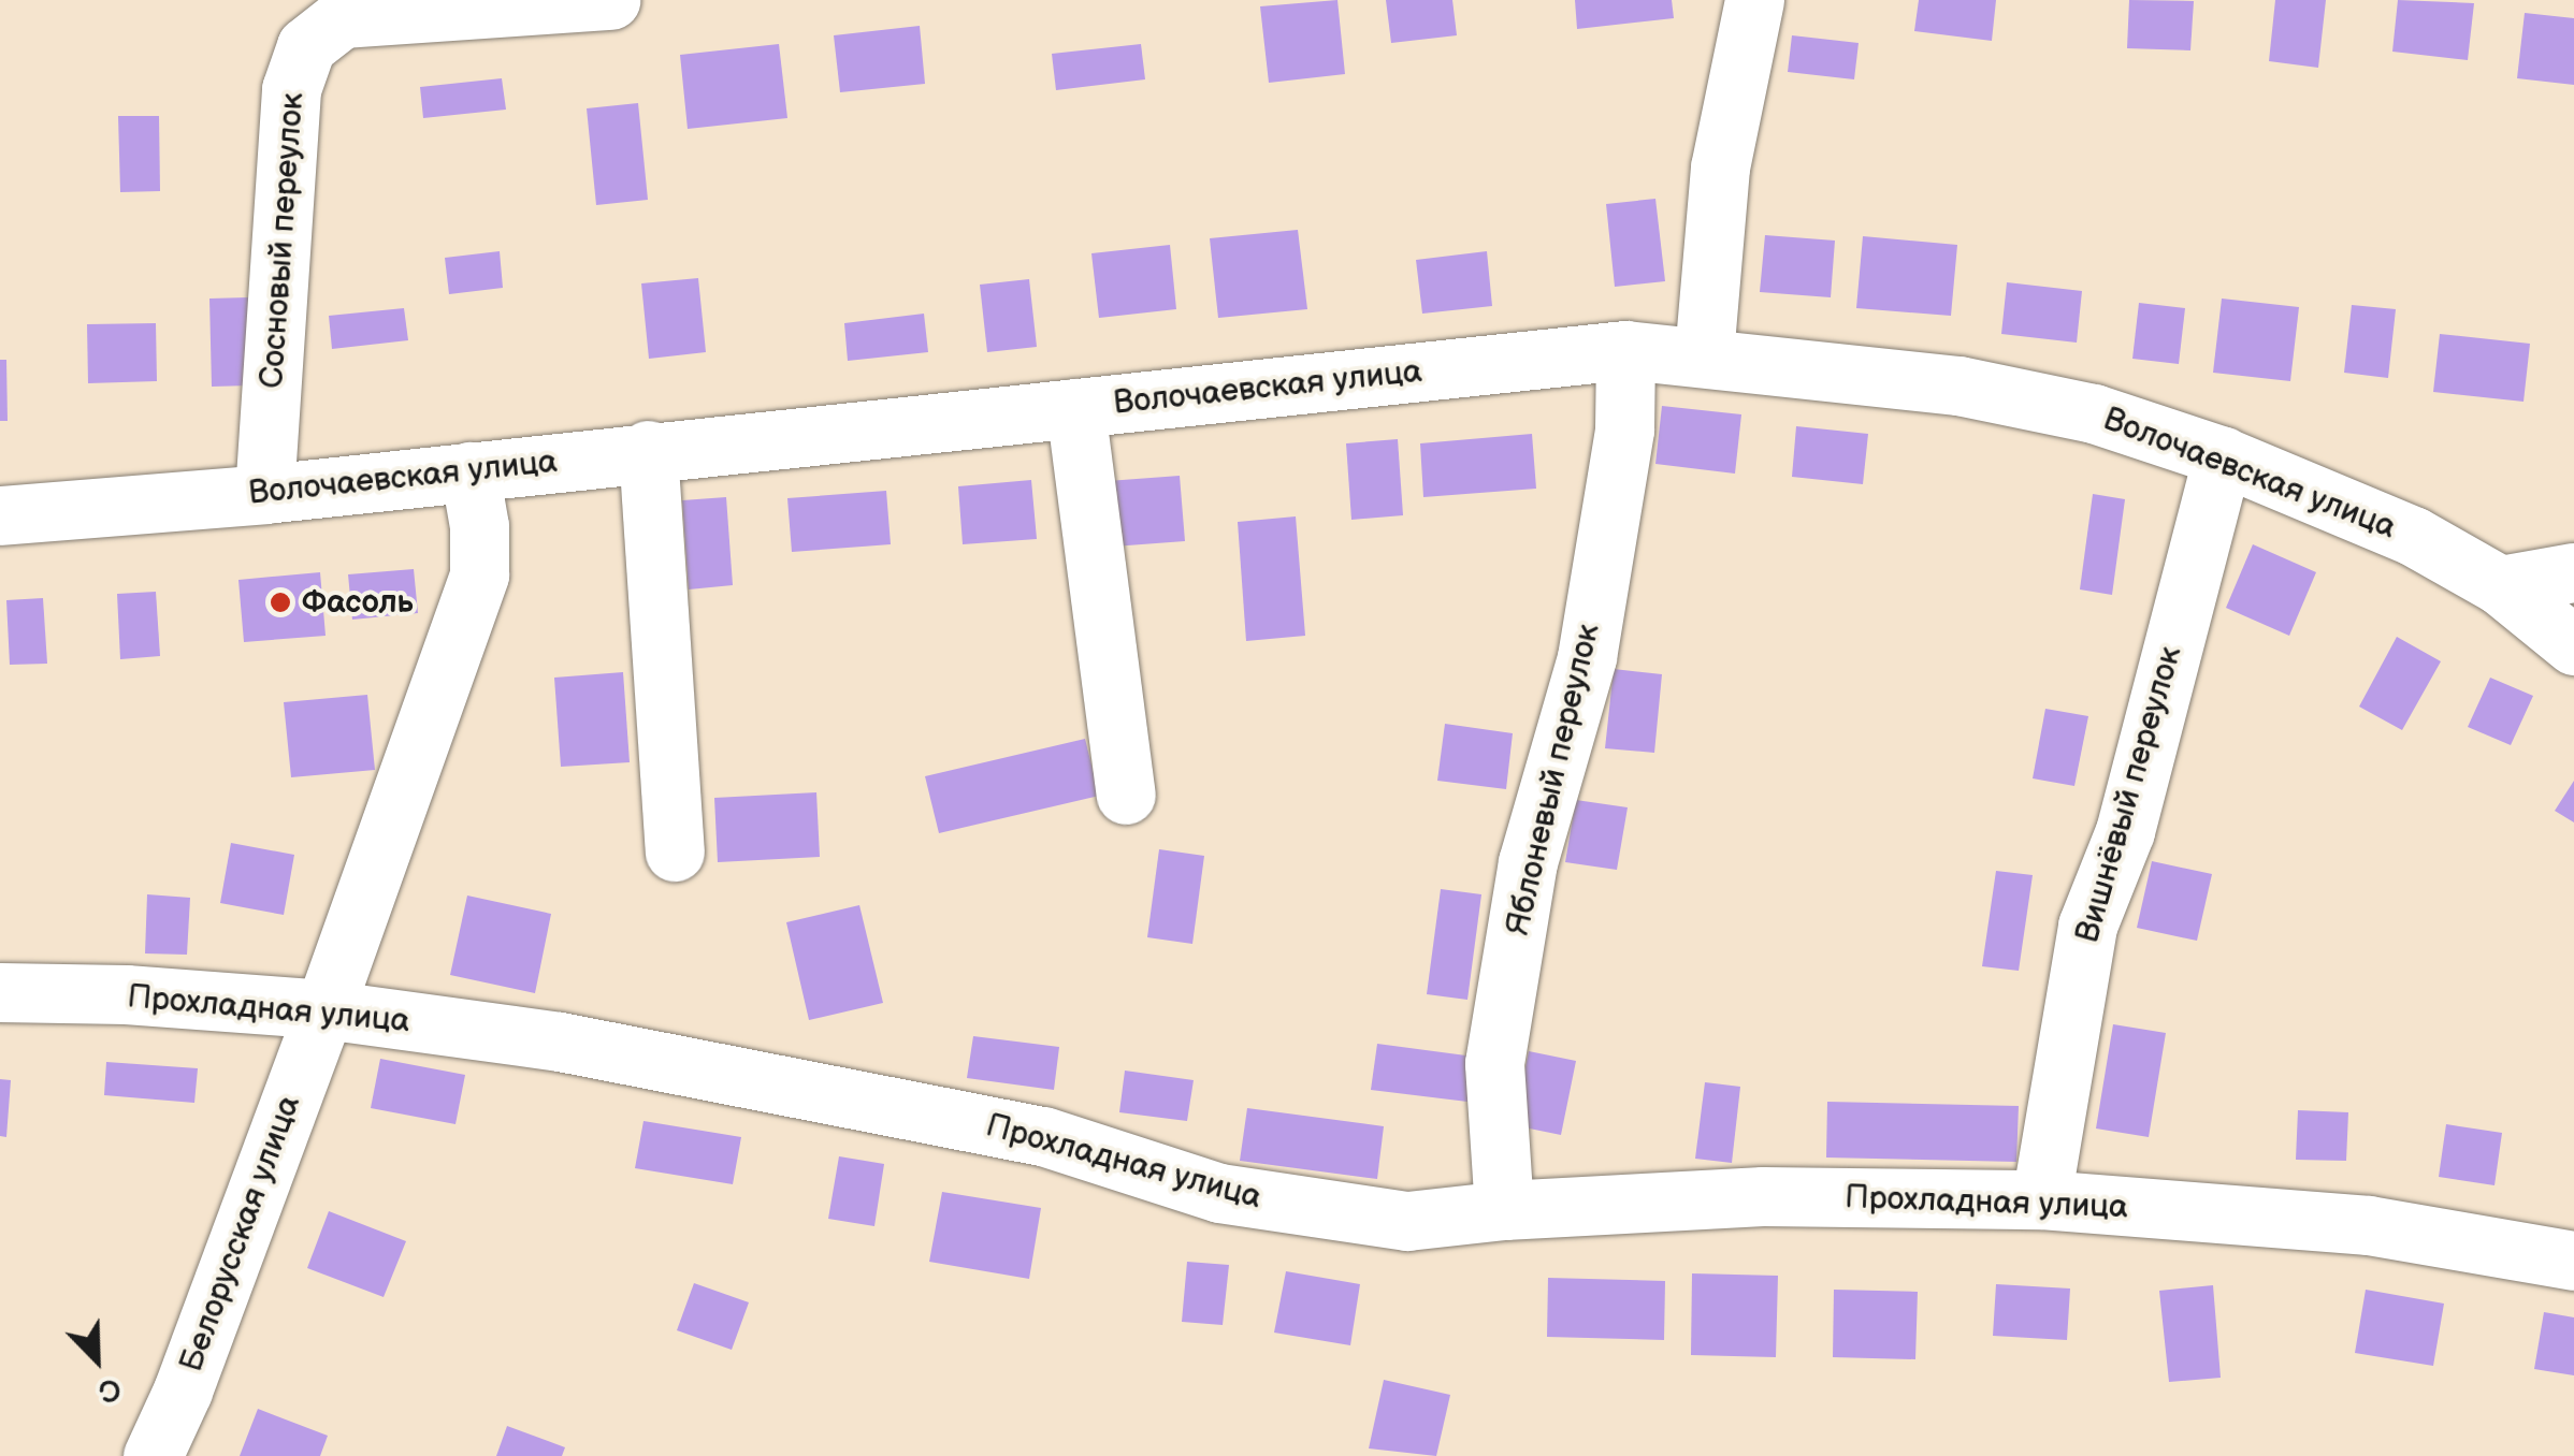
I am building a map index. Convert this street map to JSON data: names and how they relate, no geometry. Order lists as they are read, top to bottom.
{
  "streets": {
    "street": [
      "Сосновый переулок",
      "Волочаевская улица",
      "Яблоневый переулок",
      "Вишнёвый переулок",
      "Прохладная улица",
      "Белорусская улица"
    ]
  },
  "crossings": [
    ["Сосновый переулок", "Волочаевская улица"],
    ["Волочаевская улица", "Яблоневый переулок"],
    ["Волочаевская улица", "Вишнёвый переулок"],
    ["Волочаевская улица", "Белорусская улица"],
    ["Яблоневый переулок", "Прохладная улица"],
    ["Вишнёвый переулок", "Прохладная улица"],
    ["Прохладная улица", "Белорусская улица"]
  ],
  "places": ["Фасоль"],
  "north": "bottom right"
}
